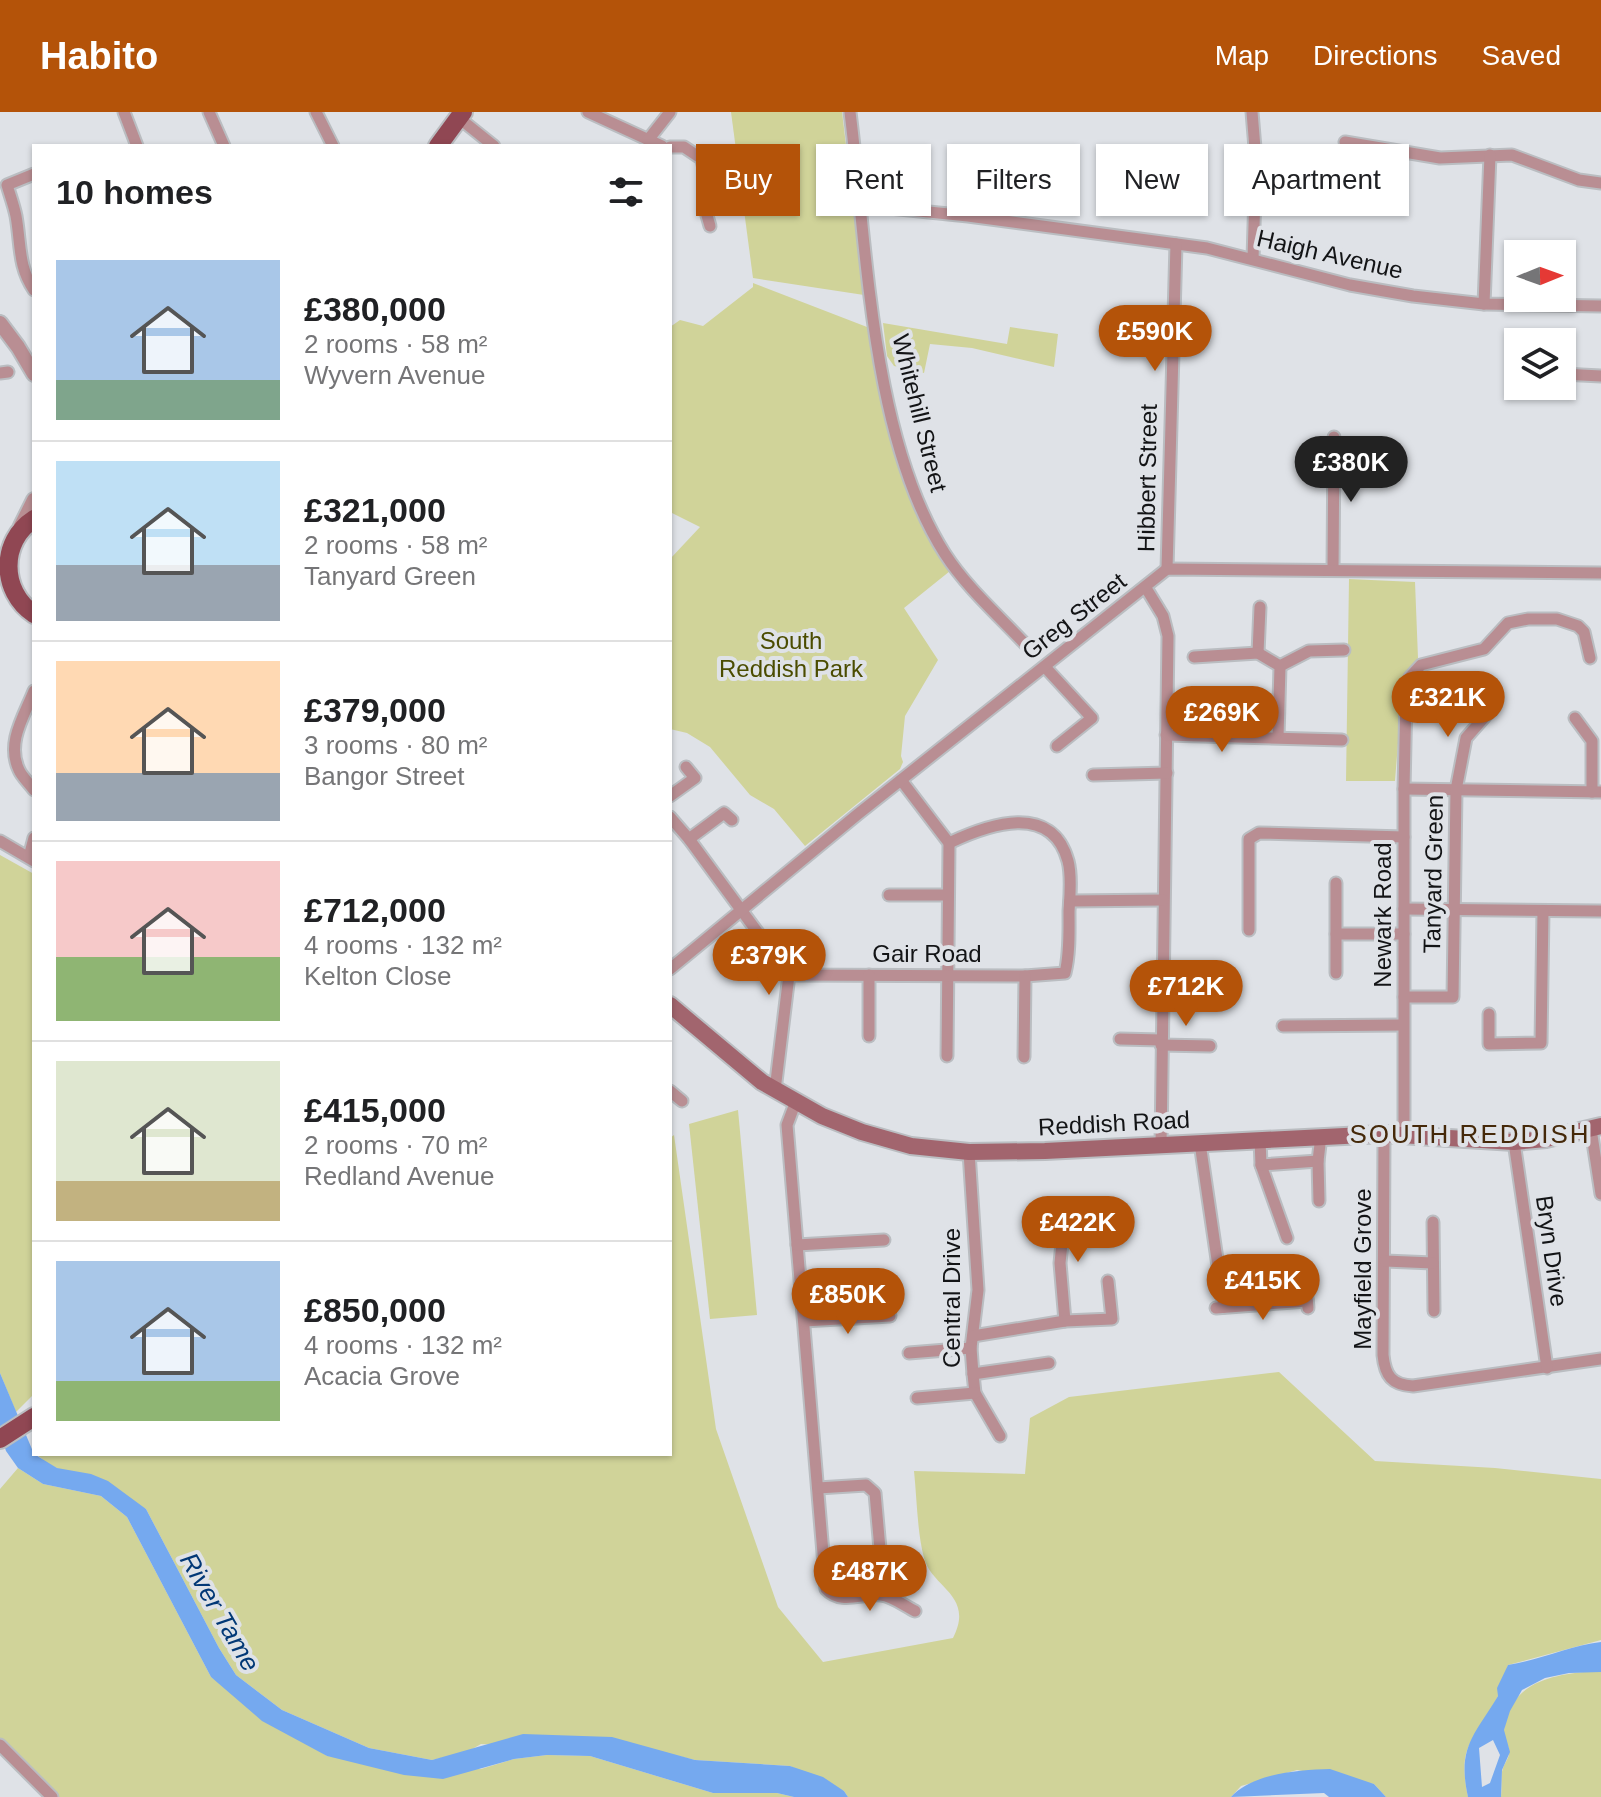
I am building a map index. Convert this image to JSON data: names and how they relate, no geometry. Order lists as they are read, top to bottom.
{
  "streets": {
    "main road": ["Reddish Road"],
    "street": [
      "Haigh Avenue",
      "Whitehill Street",
      "Hibbert Street",
      "Greg Street",
      "Tanyard Green",
      "Newark Road",
      "Gair Road",
      "Bryn Drive",
      "Mayfield Grove",
      "Central Drive"
    ]
  },
  "crossings": [
    ["Haigh Avenue", "Hibbert Street"],
    ["Hibbert Street", "Greg Street"],
    ["Tanyard Green", "Newark Road"],
    ["Newark Road", "Reddish Road"],
    ["Reddish Road", "Bryn Drive"],
    ["Reddish Road", "Mayfield Grove"],
    ["Reddish Road", "Central Drive"],
    ["Bryn Drive", "Mayfield Grove"]
  ],
  "districts": ["SOUTH REDDISH"],
  "water": ["River Tame"],
  "parks": ["South Reddish Park"],
  "north": "right",
  "page": {
    "header": "Habito",
    "nav": ["Map", "Directions", "Saved"],
    "chip": [
      "Buy",
      "Rent",
      "Filters",
      "New",
      "Apartment"
    ],
    "heading": "10 homes",
    "list": [
      {
        "name": "£380,000",
        "note": "2 rooms · 58 m² · Wyvern Avenue"
      },
      {
        "name": "£321,000",
        "note": "2 rooms · 58 m² · Tanyard Green"
      },
      {
        "name": "£379,000",
        "note": "3 rooms · 80 m² · Bangor Street"
      },
      {
        "name": "£712,000",
        "note": "4 rooms · 132 m² · Kelton Close"
      },
      {
        "name": "£415,000",
        "note": "2 rooms · 70 m² · Redland Avenue"
      },
      {
        "name": "£850,000",
        "note": "4 rooms · 132 m² · Acacia Grove"
      }
    ],
    "price": [
      "£590K",
      "£380K",
      "£321K",
      "£269K",
      "£379K",
      "£712K",
      "£422K",
      "£415K",
      "£850K",
      "£487K"
    ]
  }
}
